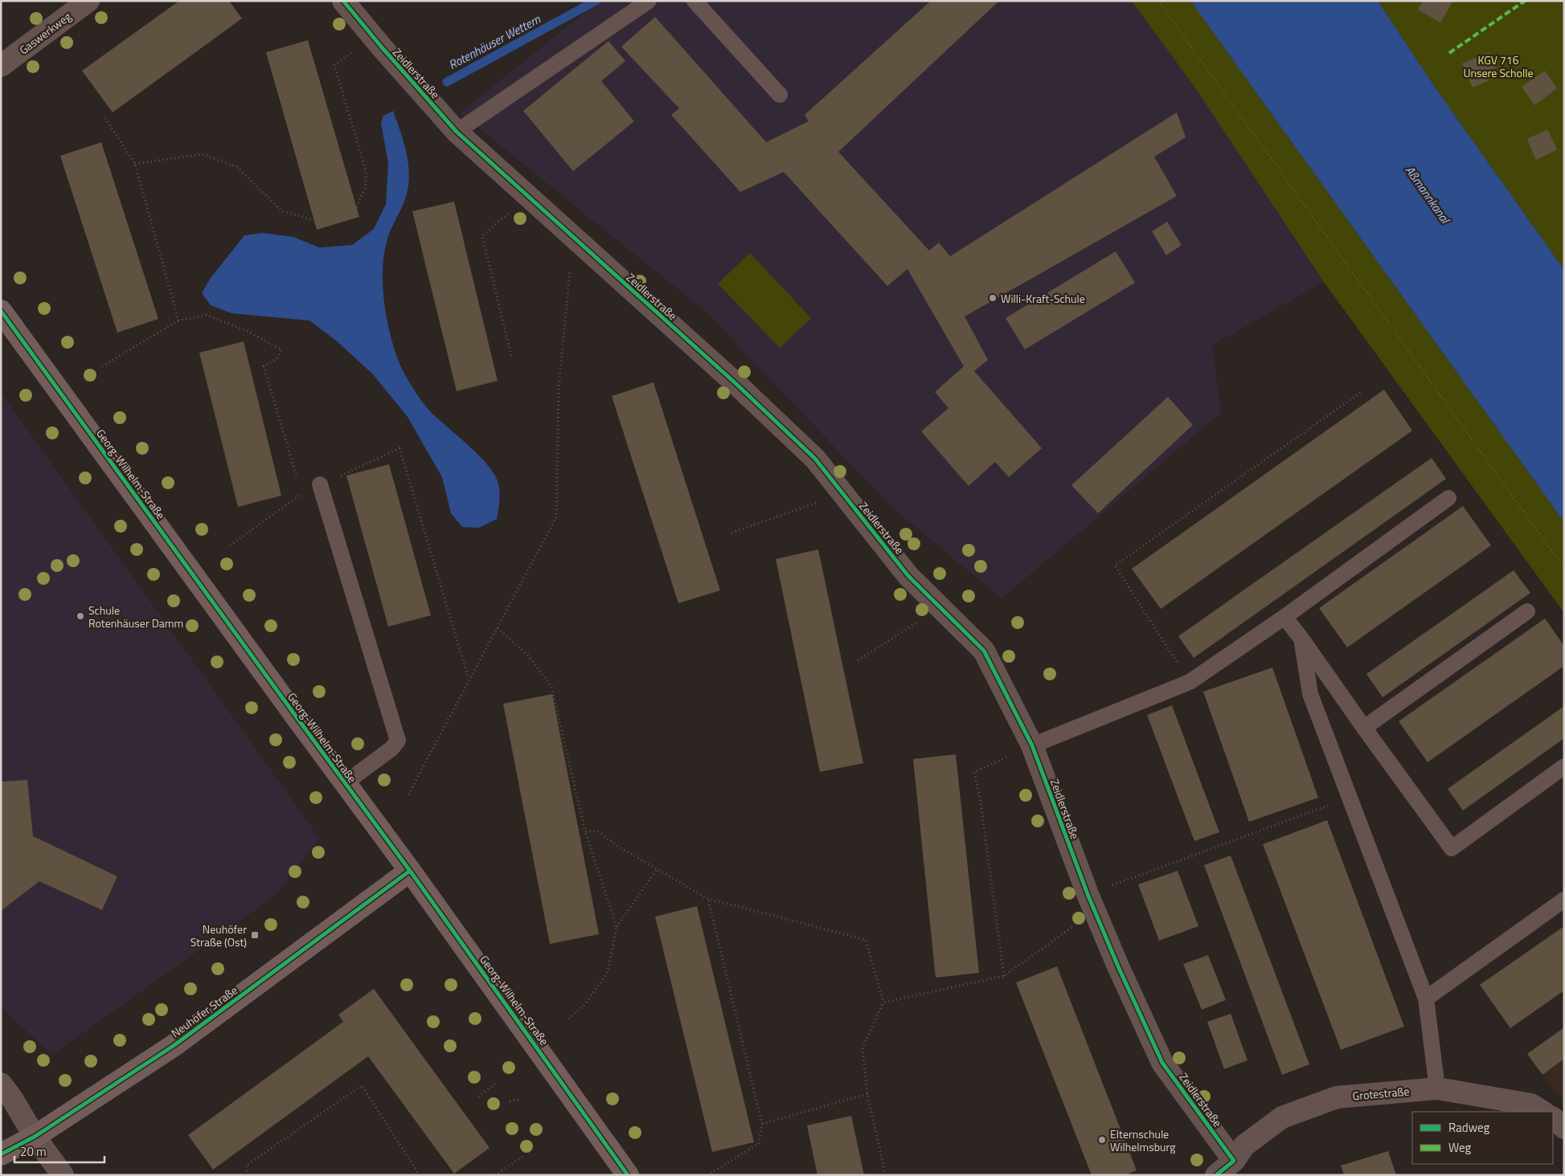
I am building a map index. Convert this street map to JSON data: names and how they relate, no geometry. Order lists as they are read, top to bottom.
{
  "streets": {
    "street": [
      "Gaswerkweg",
      "Zeidlerstraße",
      "Georg-Wilhelm-Straße",
      "Neuhöfer Straße",
      "Grotestraße"
    ]
  },
  "crossings": [
    ["Zeidlerstraße", "Grotestraße"],
    ["Georg-Wilhelm-Straße", "Neuhöfer Straße"]
  ],
  "water": ["Rotenhäuser Wettern", "Aßmannkanal"],
  "parks": ["KGV 716 Unsere Scholle"],
  "places": {
    "other": ["Willi-Kraft-Schule", "Schule Rotenhäuser Damm", "Elternschule Wilhelmsburg"],
    "transit": ["Neuhöfer Straße (Ost)"]
  },
  "legend": ["Radweg", "Weg"],
  "scale_bar": "20 m"
}
